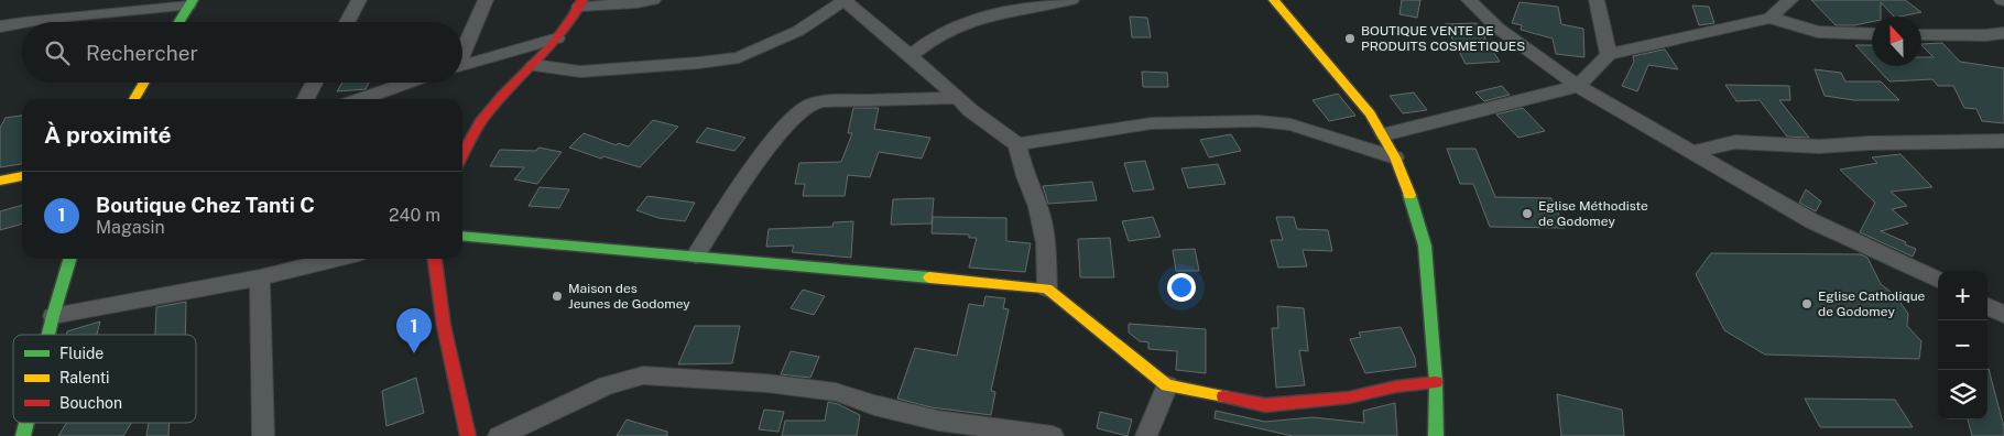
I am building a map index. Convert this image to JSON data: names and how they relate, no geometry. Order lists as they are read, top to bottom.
{
  "places": [
    "BOUTIQUE VENTE DE PRODUITS COSMETIQUES",
    "Eglise Méthodiste de Godomey",
    "Maison des Jeunes de Godomey",
    "Eglise Catholique de Godomey"
  ],
  "legend": ["Fluide", "Ralenti", "Bouchon"],
  "north": "top",
  "page": {
    "search": "Rechercher",
    "heading": "À proximité",
    "list": [
      {
        "mark": "1",
        "name": "Boutique Chez Tanti C",
        "note": "Magasin",
        "value": "240 m"
      }
    ],
    "map_buttons": ["+", "−"],
    "pins": "1"
  }
}
